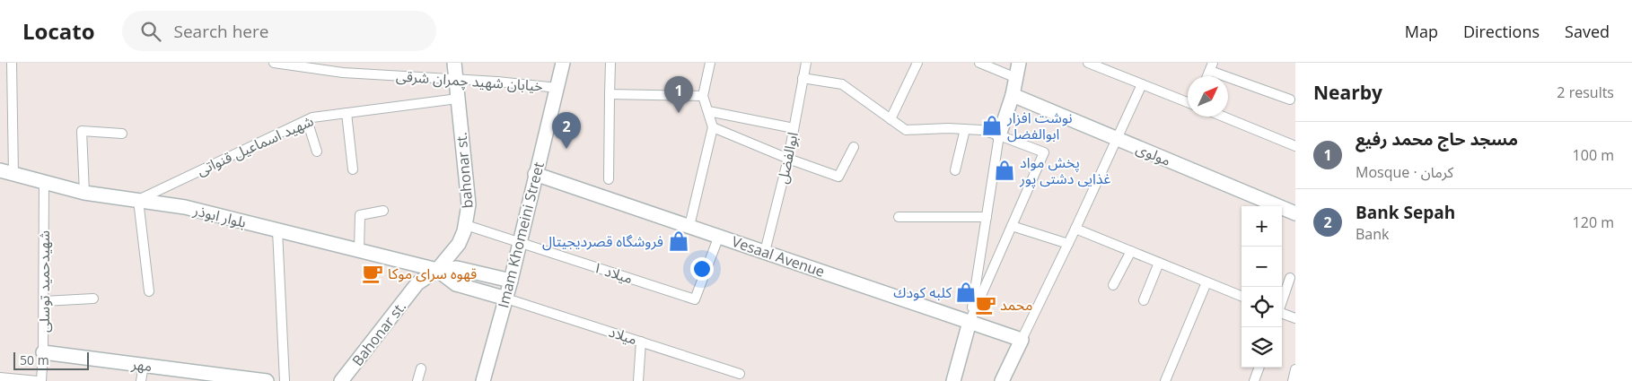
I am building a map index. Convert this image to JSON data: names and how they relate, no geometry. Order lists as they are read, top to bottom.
{
  "streets": {
    "street": [
      "خیابان شهید چمران شرقی",
      "شهید اسماعیل قنواتی",
      "مولوی",
      "ابوالفضل",
      "bahonar st.",
      "بلوار ابوذر",
      "Imam Khomeini Street",
      "Vesaal Avenue",
      "میلاد ۱",
      "شهیدحمید توسلی",
      "Bahonar st.",
      "میلاد",
      "مهر"
    ]
  },
  "crossings": [
    ["خیابان شهید چمران شرقی", "bahonar st."],
    ["خیابان شهید چمران شرقی", "Imam Khomeini Street"],
    ["شهید اسماعیل قنواتی", "bahonar st."],
    ["شهید اسماعیل قنواتی", "بلوار ابوذر"],
    ["ابوالفضل", "Vesaal Avenue"],
    ["bahonar st.", "بلوار ابوذر"],
    ["bahonar st.", "میلاد ۱"],
    ["bahonar st.", "Bahonar st."],
    ["بلوار ابوذر", "شهیدحمید توسلی"],
    ["بلوار ابوذر", "Bahonar st."],
    ["Imam Khomeini Street", "Vesaal Avenue"],
    ["Imam Khomeini Street", "میلاد ۱"],
    ["Imam Khomeini Street", "میلاد"],
    ["Vesaal Avenue", "میلاد ۱"],
    ["شهیدحمید توسلی", "مهر"]
  ],
  "places": {
    "shop": [
      "نوشت افزار ابوالفضل",
      "پخش مواد غذایی دشتی پور",
      "فروشگاه قصردیجیتال",
      "كلبه كودك"
    ],
    "cafe": ["قهوه سرای موکا", "محمد"]
  },
  "scale_bar": "50 m",
  "north": "top right",
  "page": {
    "header": "Locato",
    "search": "Search here",
    "nav": ["Map", "Directions", "Saved"],
    "heading": ["Nearby", "2 results"],
    "pins": ["1", "2"],
    "list": [
      {
        "mark": "1",
        "name": "مسجد حاج محمد رفیع",
        "note": "Mosque · کرمان",
        "value": "100 m"
      },
      {
        "mark": "2",
        "name": "Bank Sepah",
        "note": "Bank",
        "value": "120 m"
      }
    ],
    "map_buttons": ["+", "−"],
    "scale": "50 m"
  }
}
